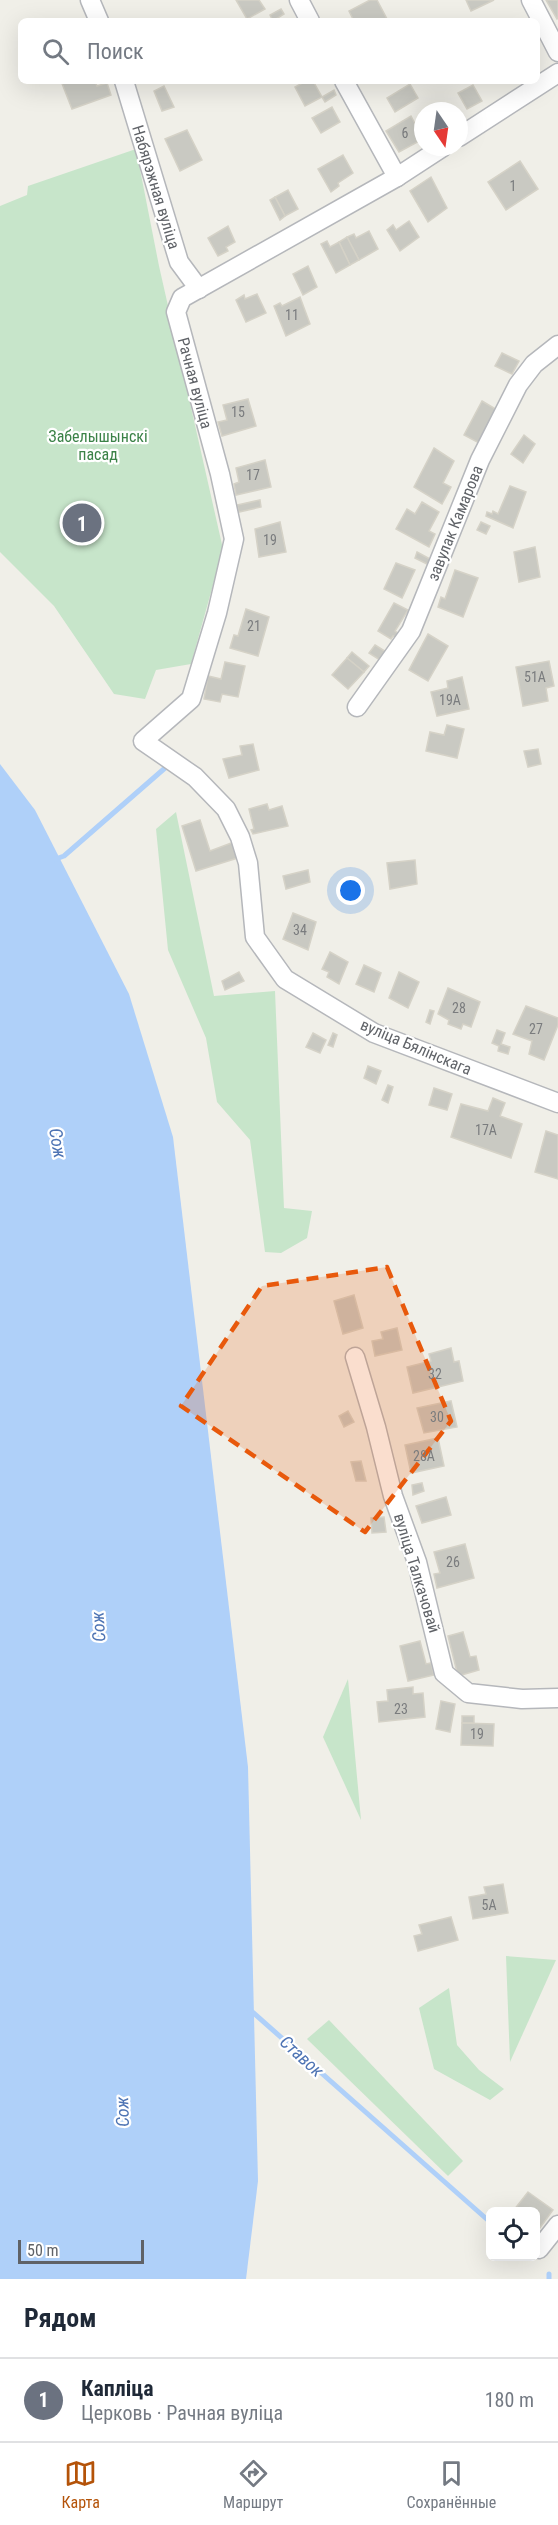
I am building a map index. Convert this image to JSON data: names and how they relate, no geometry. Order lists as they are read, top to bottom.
{
  "streets": {
    "street": [
      "Набярэжная вуліца",
      "Рачная вуліца",
      "завулак Камарова",
      "вуліца Бялінскага",
      "вуліца Талкачовай"
    ]
  },
  "crossings": [
    ["Набярэжная вуліца", "Рачная вуліца"],
    ["Рачная вуліца", "вуліца Бялінскага"]
  ],
  "water": ["Сож", "Ставок"],
  "parks": ["Забелышынскі пасад"],
  "house_numbers": [
    "6",
    "1",
    "11",
    "15",
    "17",
    "19",
    "21",
    "51А",
    "19А",
    "34",
    "28",
    "27",
    "17А",
    "32",
    "30",
    "28А",
    "26",
    "23",
    "19",
    "5А"
  ],
  "scale_bar": "50 m",
  "north": "bottom",
  "page": {
    "search": "Поиск",
    "pins": "1",
    "scale": "50 m",
    "heading": "Рядом",
    "list": [
      {
        "mark": "1",
        "name": "Капліца",
        "note": "Церковь · Рачная вуліца",
        "value": "180 m"
      }
    ],
    "nav": ["Карта", "Маршрут", "Сохранённые"]
  }
}
